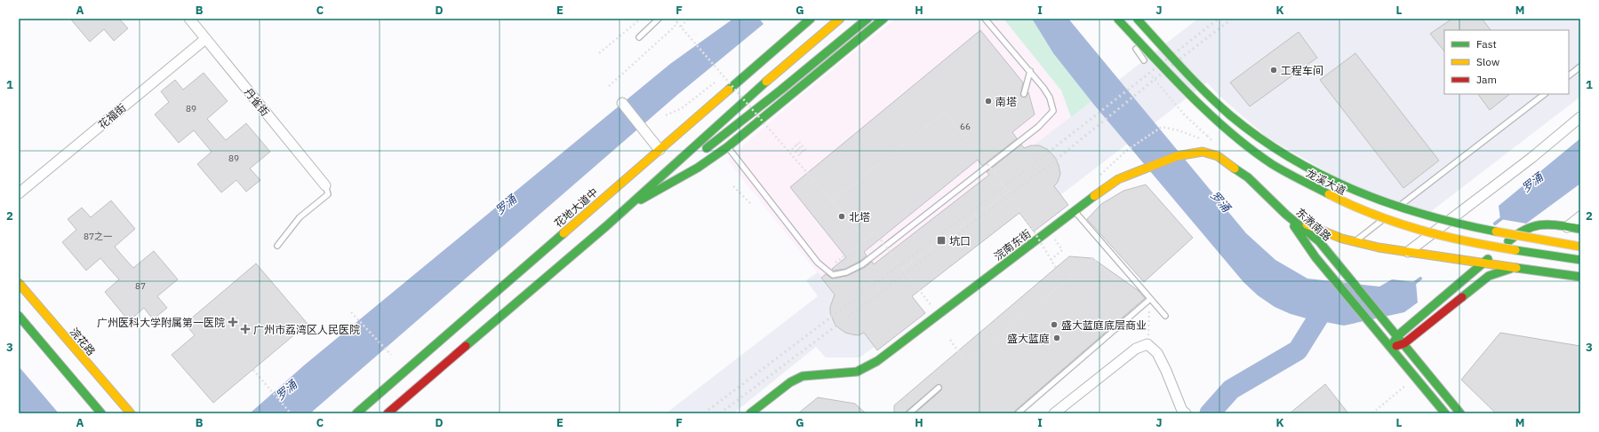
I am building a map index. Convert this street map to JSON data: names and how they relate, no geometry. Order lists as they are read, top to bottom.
{
  "streets": {
    "main road": [
      "龙溪大道",
      "花地大道中",
      "东漖南路",
      "浣南东街",
      "浣花路"
    ],
    "street": ["丹雀街", "花福街"]
  },
  "crossings": [
    ["丹雀街", "花福街"],
    ["东漖南路", "浣南东街"]
  ],
  "water": ["罗涌"],
  "places": {
    "other": [
      "工程车间",
      "南塔",
      "北塔",
      "盛大蓝庭底层商业",
      "盛大蓝庭"
    ],
    "transit": ["坑口"],
    "health": ["广州医科大学附属第一医院", "广州市荔湾区人民医院"]
  },
  "house_numbers": [
    "89",
    "66",
    "89",
    "87之一",
    "87"
  ],
  "legend": ["Fast", "Slow", "Jam"],
  "grid": {
    "columns": [
      "A",
      "B",
      "C",
      "D",
      "E",
      "F",
      "G",
      "H",
      "I",
      "J",
      "K",
      "L",
      "M"
    ],
    "rows": ["1", "2", "3"]
  }
}
